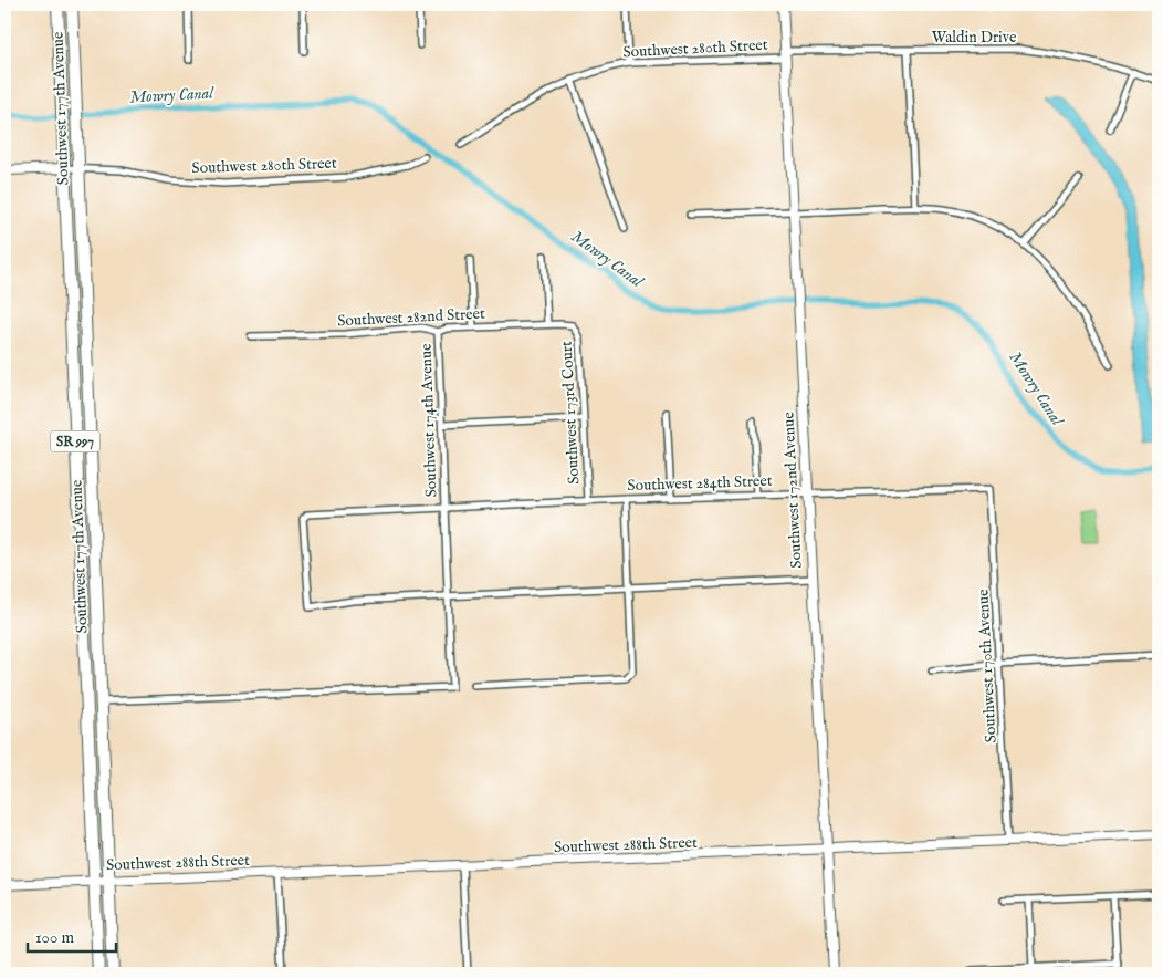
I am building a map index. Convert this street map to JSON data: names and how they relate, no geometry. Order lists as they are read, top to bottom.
{
  "streets": {
    "highway": ["Southwest 177th Avenue", "SR 997"],
    "street": [
      "Waldin Drive",
      "Southwest 280th Street",
      "Southwest 282nd Street",
      "Southwest 173rd Court",
      "Southwest 174th Avenue",
      "Southwest 284th Street",
      "Southwest 172nd Avenue",
      "Southwest 170th Avenue",
      "Southwest 288th Street"
    ]
  },
  "crossings": [
    ["Waldin Drive", "Southwest 280th Street"],
    ["Waldin Drive", "Southwest 172nd Avenue"],
    ["Southwest 280th Street", "Southwest 177th Avenue"],
    ["Southwest 280th Street", "Southwest 172nd Avenue"],
    ["Southwest 177th Avenue", "Southwest 174th Avenue"],
    ["Southwest 177th Avenue", "Southwest 288th Street"],
    ["Southwest 282nd Street", "Southwest 173rd Court"],
    ["Southwest 282nd Street", "Southwest 174th Avenue"],
    ["Southwest 173rd Court", "Southwest 284th Street"],
    ["Southwest 174th Avenue", "Southwest 284th Street"],
    ["Southwest 284th Street", "Southwest 172nd Avenue"],
    ["Southwest 284th Street", "Southwest 170th Avenue"],
    ["Southwest 172nd Avenue", "Southwest 288th Street"],
    ["Southwest 170th Avenue", "Southwest 288th Street"]
  ],
  "water": ["Mowry Canal"],
  "scale_bar": "100 m"
}
